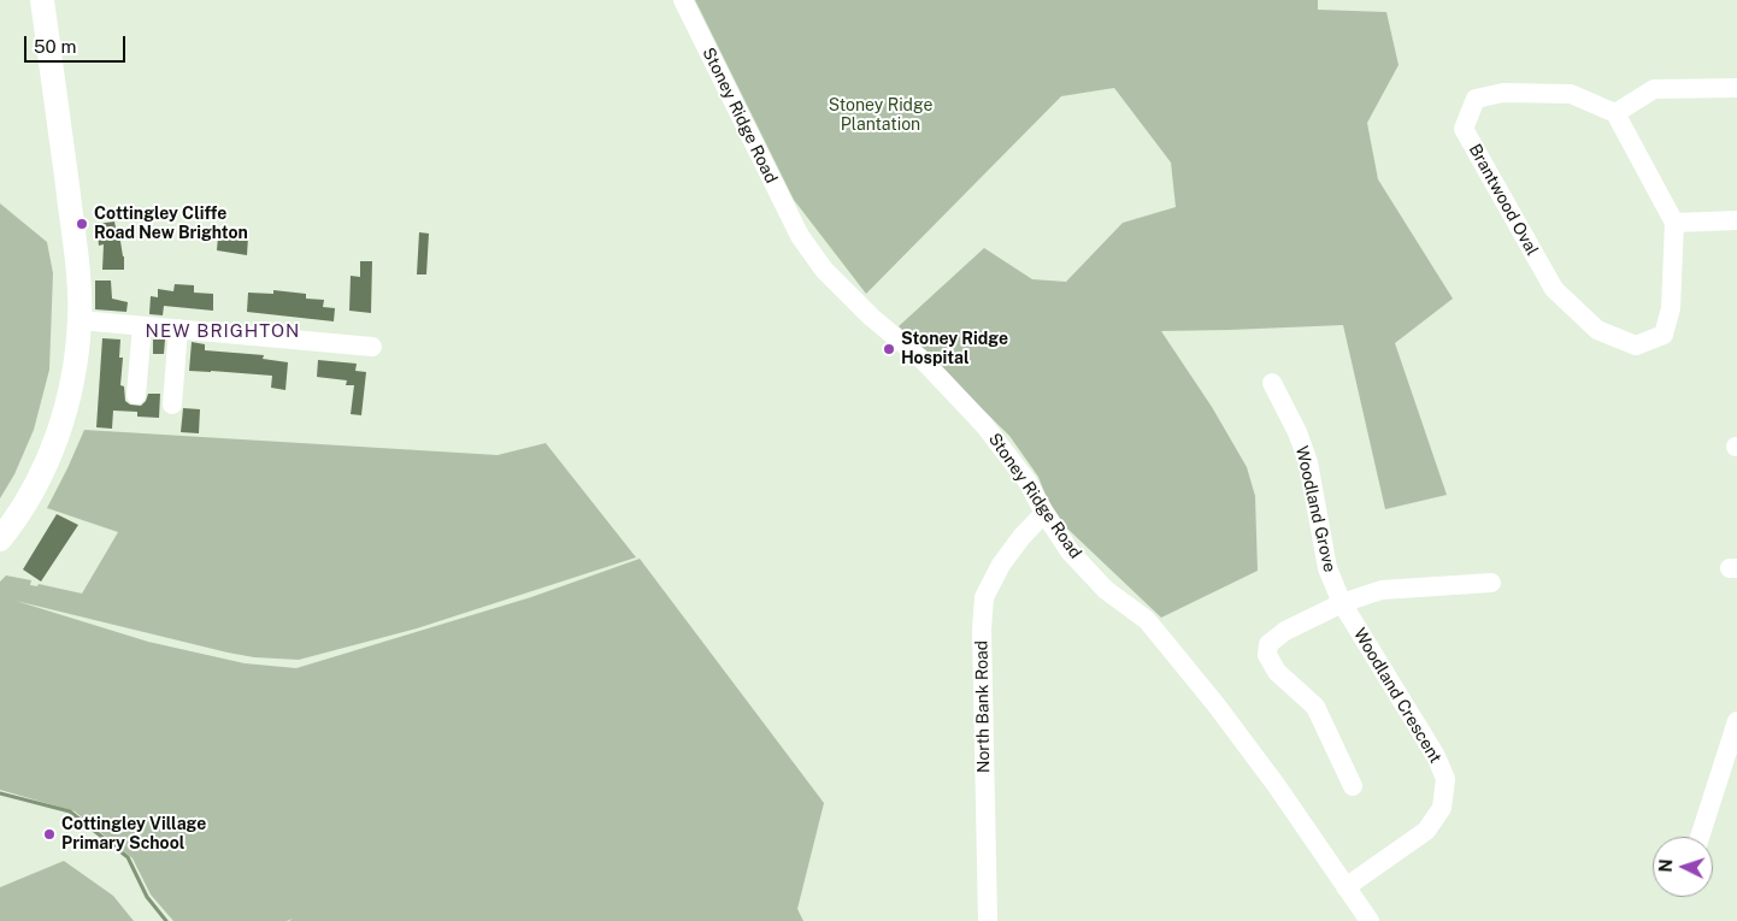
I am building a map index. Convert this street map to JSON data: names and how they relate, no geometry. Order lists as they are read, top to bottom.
{
  "streets": {
    "street": [
      "Stoney Ridge Road",
      "Brantwood Oval",
      "Woodland Grove",
      "Woodland Crescent",
      "North Bank Road"
    ]
  },
  "crossings": [
    ["Stoney Ridge Road", "Woodland Crescent"],
    ["Stoney Ridge Road", "North Bank Road"],
    ["Woodland Grove", "Woodland Crescent"]
  ],
  "districts": ["NEW BRIGHTON"],
  "parks": ["Stoney Ridge Plantation"],
  "places": ["Cottingley Cliffe Road New Brighton", "Stoney Ridge Hospital", "Cottingley Village Primary School"],
  "scale_bar": "50 m",
  "north": "left"
}
